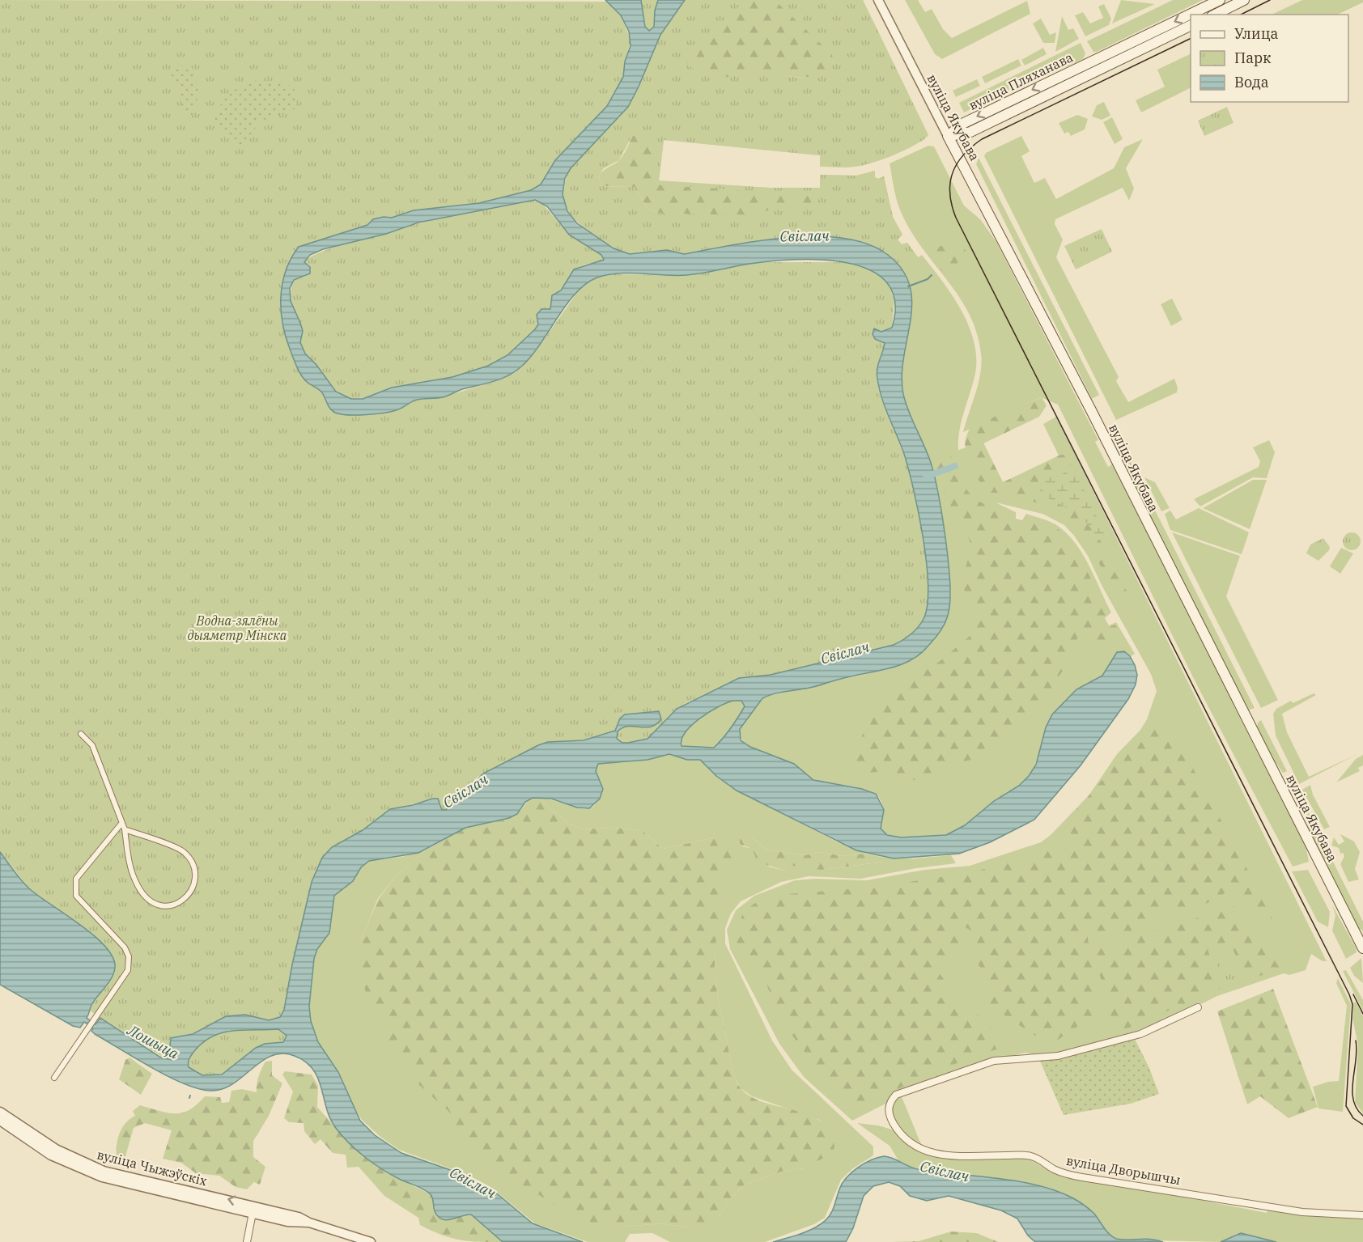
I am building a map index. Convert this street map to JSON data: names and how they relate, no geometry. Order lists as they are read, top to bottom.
{
  "streets": {
    "main road": ["вуліца Пляханава", "вуліца Якубава"],
    "street": ["вуліца Чыжэўскіх", "вуліца Дворышчы"]
  },
  "crossings": [
    ["вуліца Пляханава", "вуліца Якубава"]
  ],
  "water": ["Свіслач", "Лошыца"],
  "parks": ["Водна-зялёны дыяметр Мінска"],
  "legend": ["Улица", "Парк", "Вода"]
}
